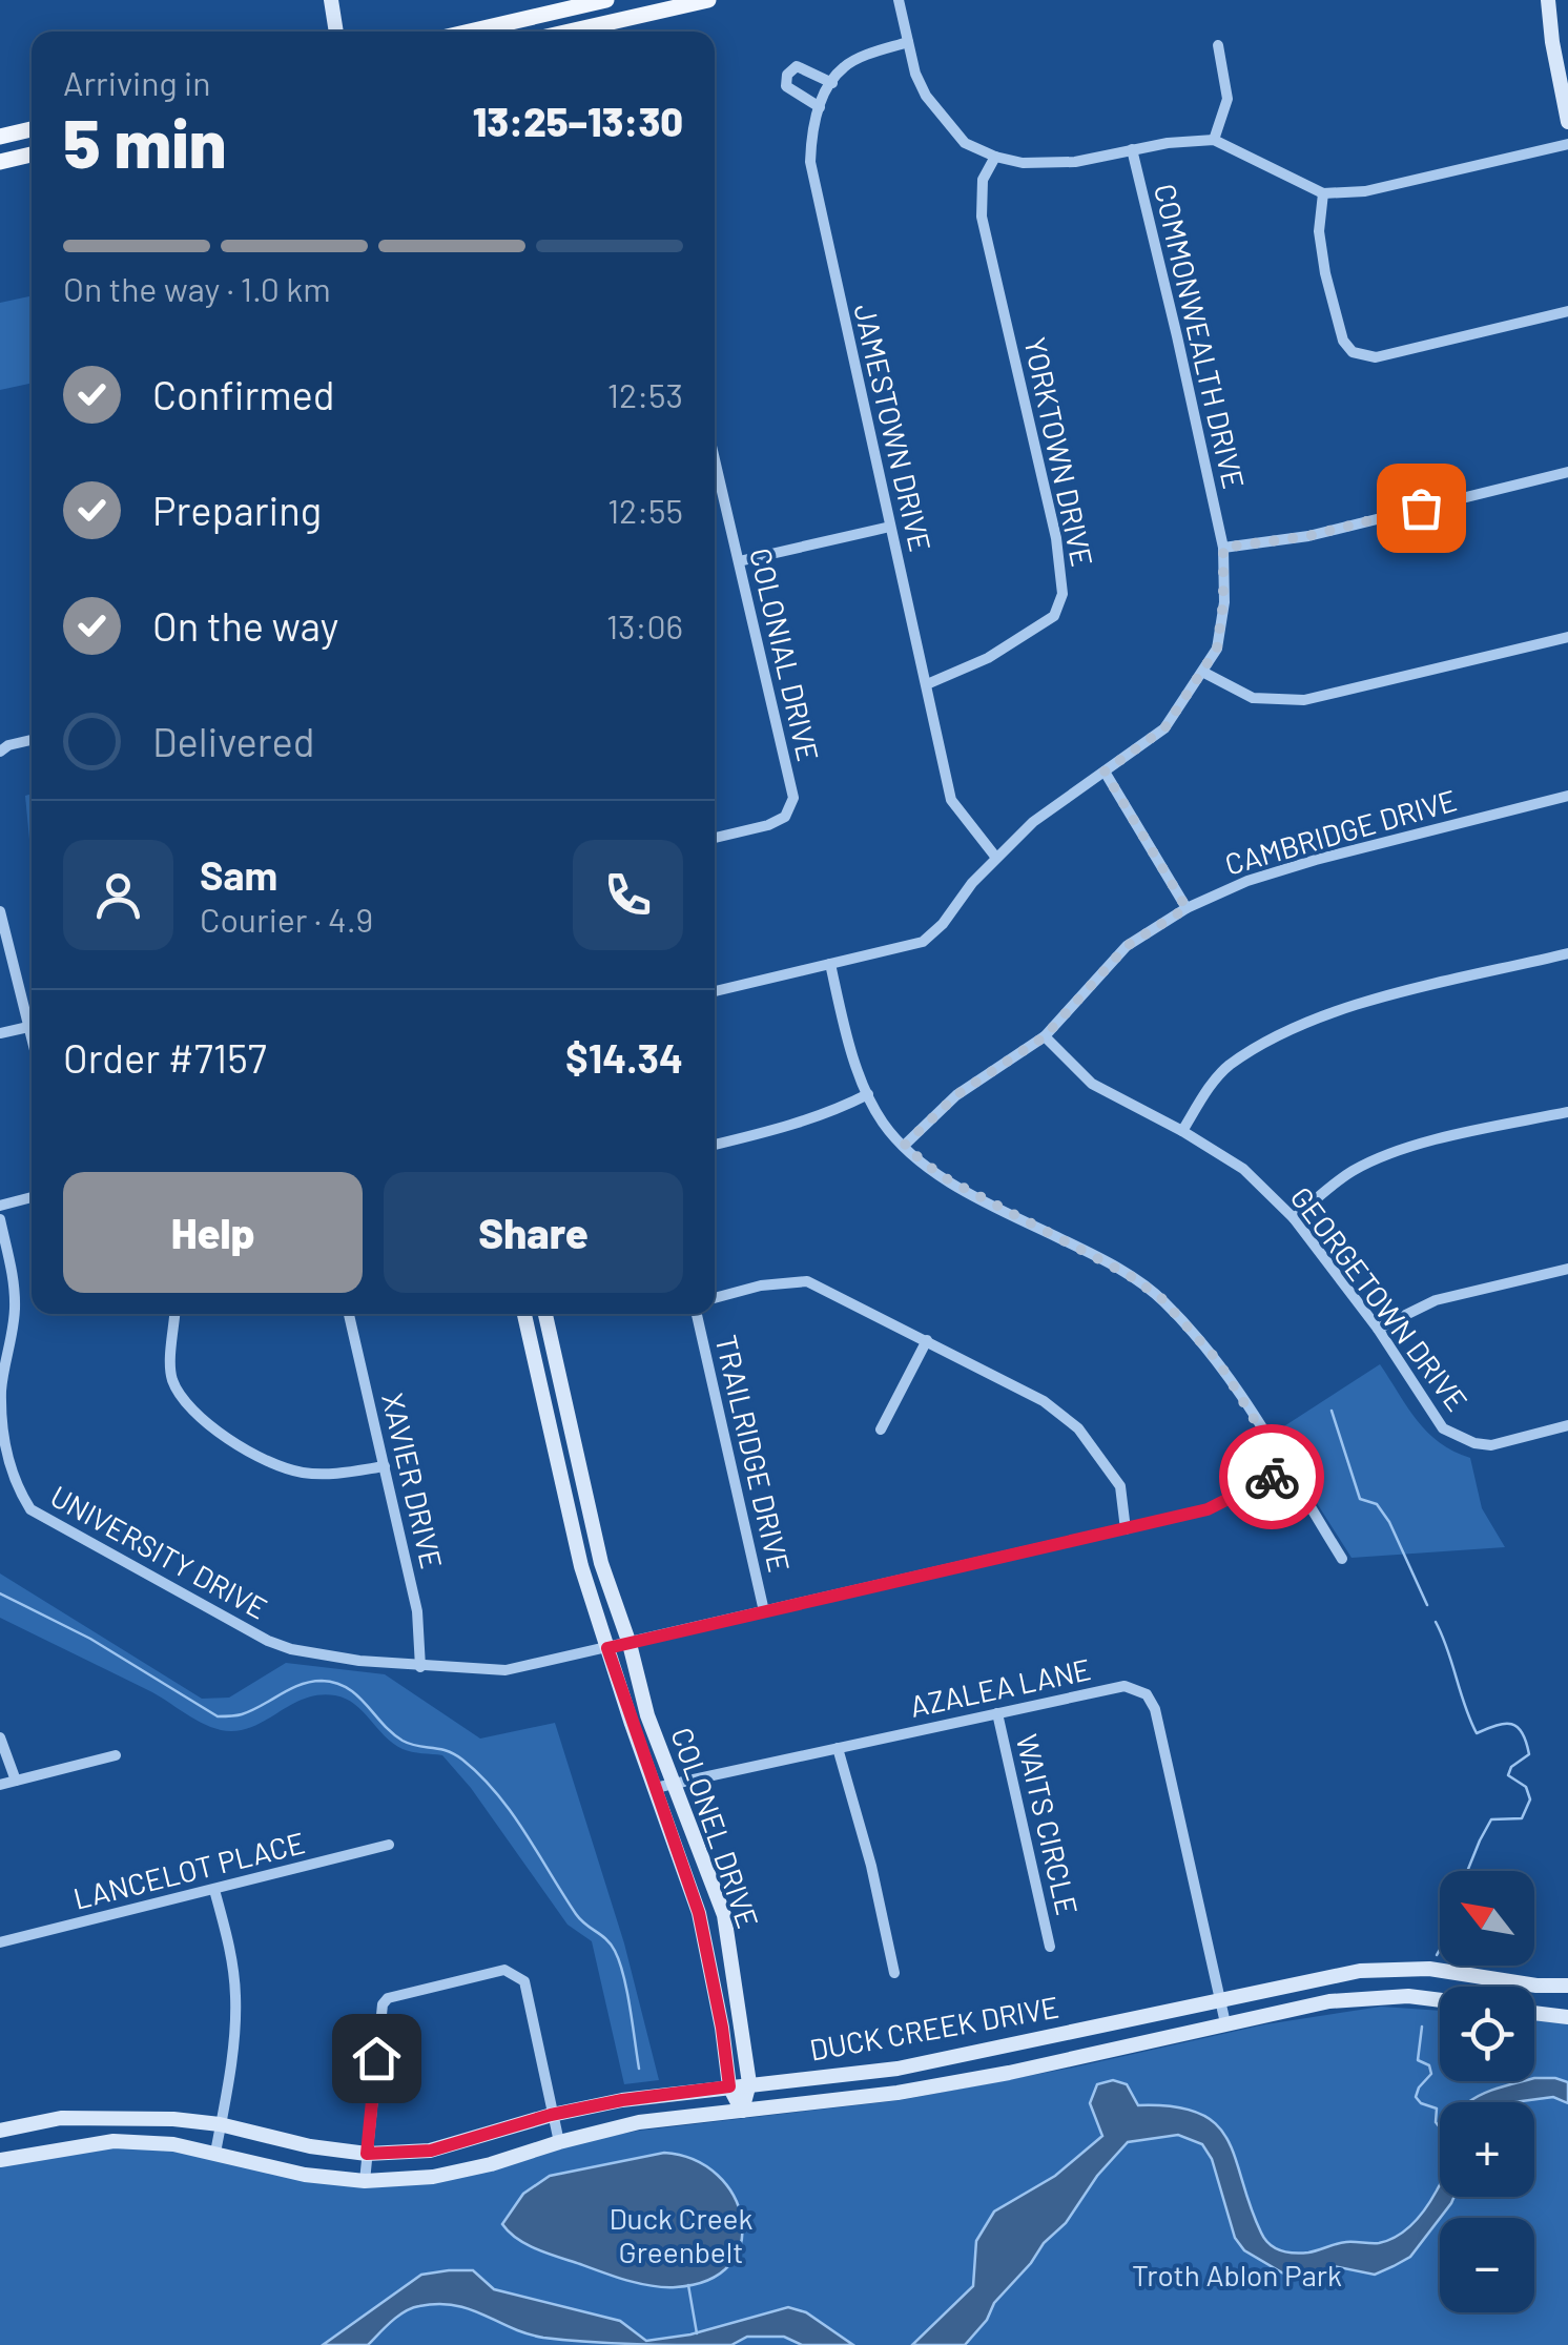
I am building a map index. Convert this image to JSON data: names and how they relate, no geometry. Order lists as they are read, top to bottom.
{
  "streets": {
    "main road": ["COLONEL DRIVE", "DUCK CREEK DRIVE"],
    "street": [
      "COMMONWEALTH DRIVE",
      "JAMESTOWN DRIVE",
      "YORKTOWN DRIVE",
      "COLONIAL DRIVE",
      "CAMBRIDGE DRIVE",
      "GEORGETOWN DRIVE",
      "TRAILRIDGE DRIVE",
      "XAVIER DRIVE",
      "UNIVERSITY DRIVE",
      "AZALEA LANE",
      "WAITS CIRCLE",
      "LANCELOT PLACE"
    ]
  },
  "crossings": [
    ["COMMONWEALTH DRIVE", "JAMESTOWN DRIVE"],
    ["JAMESTOWN DRIVE", "YORKTOWN DRIVE"],
    ["CAMBRIDGE DRIVE", "GEORGETOWN DRIVE"],
    ["TRAILRIDGE DRIVE", "UNIVERSITY DRIVE"],
    ["XAVIER DRIVE", "UNIVERSITY DRIVE"],
    ["UNIVERSITY DRIVE", "COLONEL DRIVE"],
    ["AZALEA LANE", "WAITS CIRCLE"],
    ["AZALEA LANE", "COLONEL DRIVE"],
    ["AZALEA LANE", "DUCK CREEK DRIVE"],
    ["COLONEL DRIVE", "DUCK CREEK DRIVE"]
  ],
  "parks": ["Duck Creek Greenbelt", "Troth Ablon Park"],
  "north": "top left",
  "page": {
    "heading": ["5 min", "Arriving in", "13:25–13:30"],
    "panel": [
      "Sam",
      "Courier · 4.9",
      "Order #7157",
      "$14.34"
    ],
    "bar": "On the way · 1.0 km",
    "list": [
      ["Confirmed", "12:53"],
      ["Preparing", "12:55"],
      ["On the way", "13:06"],
      "Delivered"
    ],
    "buttons": ["Help", "Share"],
    "map_buttons": ["+", "−"]
  }
}
